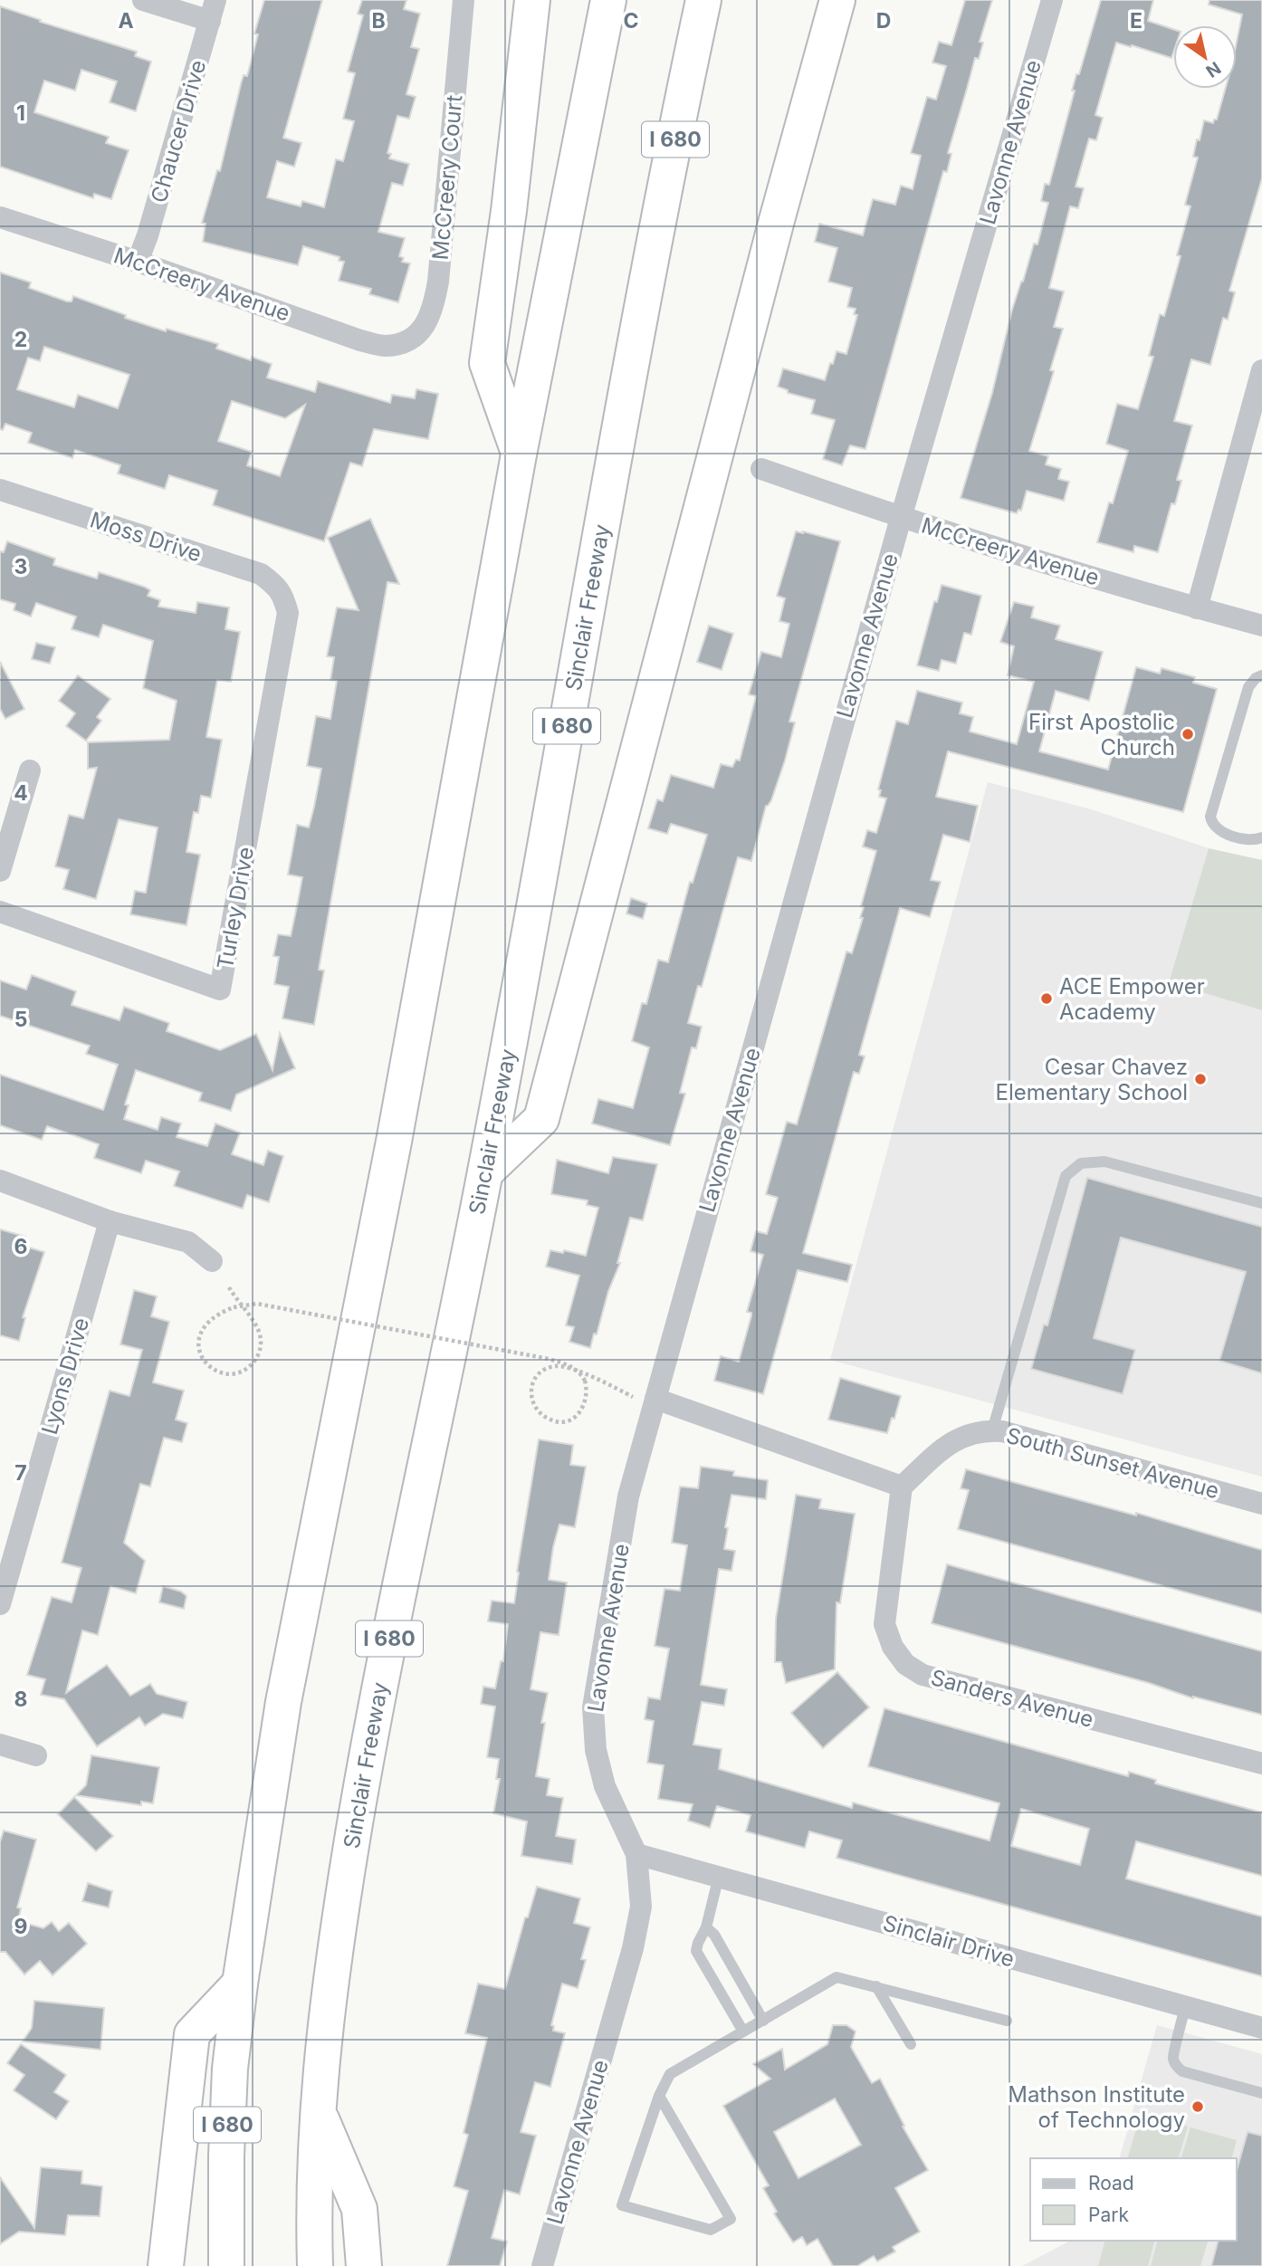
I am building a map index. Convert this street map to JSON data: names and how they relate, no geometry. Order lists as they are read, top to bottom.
{
  "streets": {
    "highway": ["I 680", "Sinclair Freeway"],
    "street": [
      "Chaucer Drive",
      "Lavonne Avenue",
      "McCreery Court",
      "McCreery Avenue",
      "Moss Drive",
      "Turley Drive",
      "Lyons Drive",
      "South Sunset Avenue",
      "Sanders Avenue",
      "Sinclair Drive"
    ]
  },
  "crossings": [
    ["Chaucer Drive", "McCreery Avenue"],
    ["Lavonne Avenue", "McCreery Avenue"],
    ["Lavonne Avenue", "Sinclair Drive"],
    ["McCreery Court", "McCreery Avenue"],
    ["Moss Drive", "Turley Drive"],
    ["South Sunset Avenue", "Sanders Avenue"]
  ],
  "places": [
    "First Apostolic Church",
    "ACE Empower Academy",
    "Cesar Chavez Elementary School",
    "Mathson Institute of Technology"
  ],
  "legend": ["Road", "Park"],
  "north": "bottom right",
  "grid": {
    "columns": [
      "A",
      "B",
      "C",
      "D",
      "E"
    ],
    "rows": [
      "1",
      "2",
      "3",
      "4",
      "5",
      "6",
      "7",
      "8",
      "9"
    ]
  }
}
